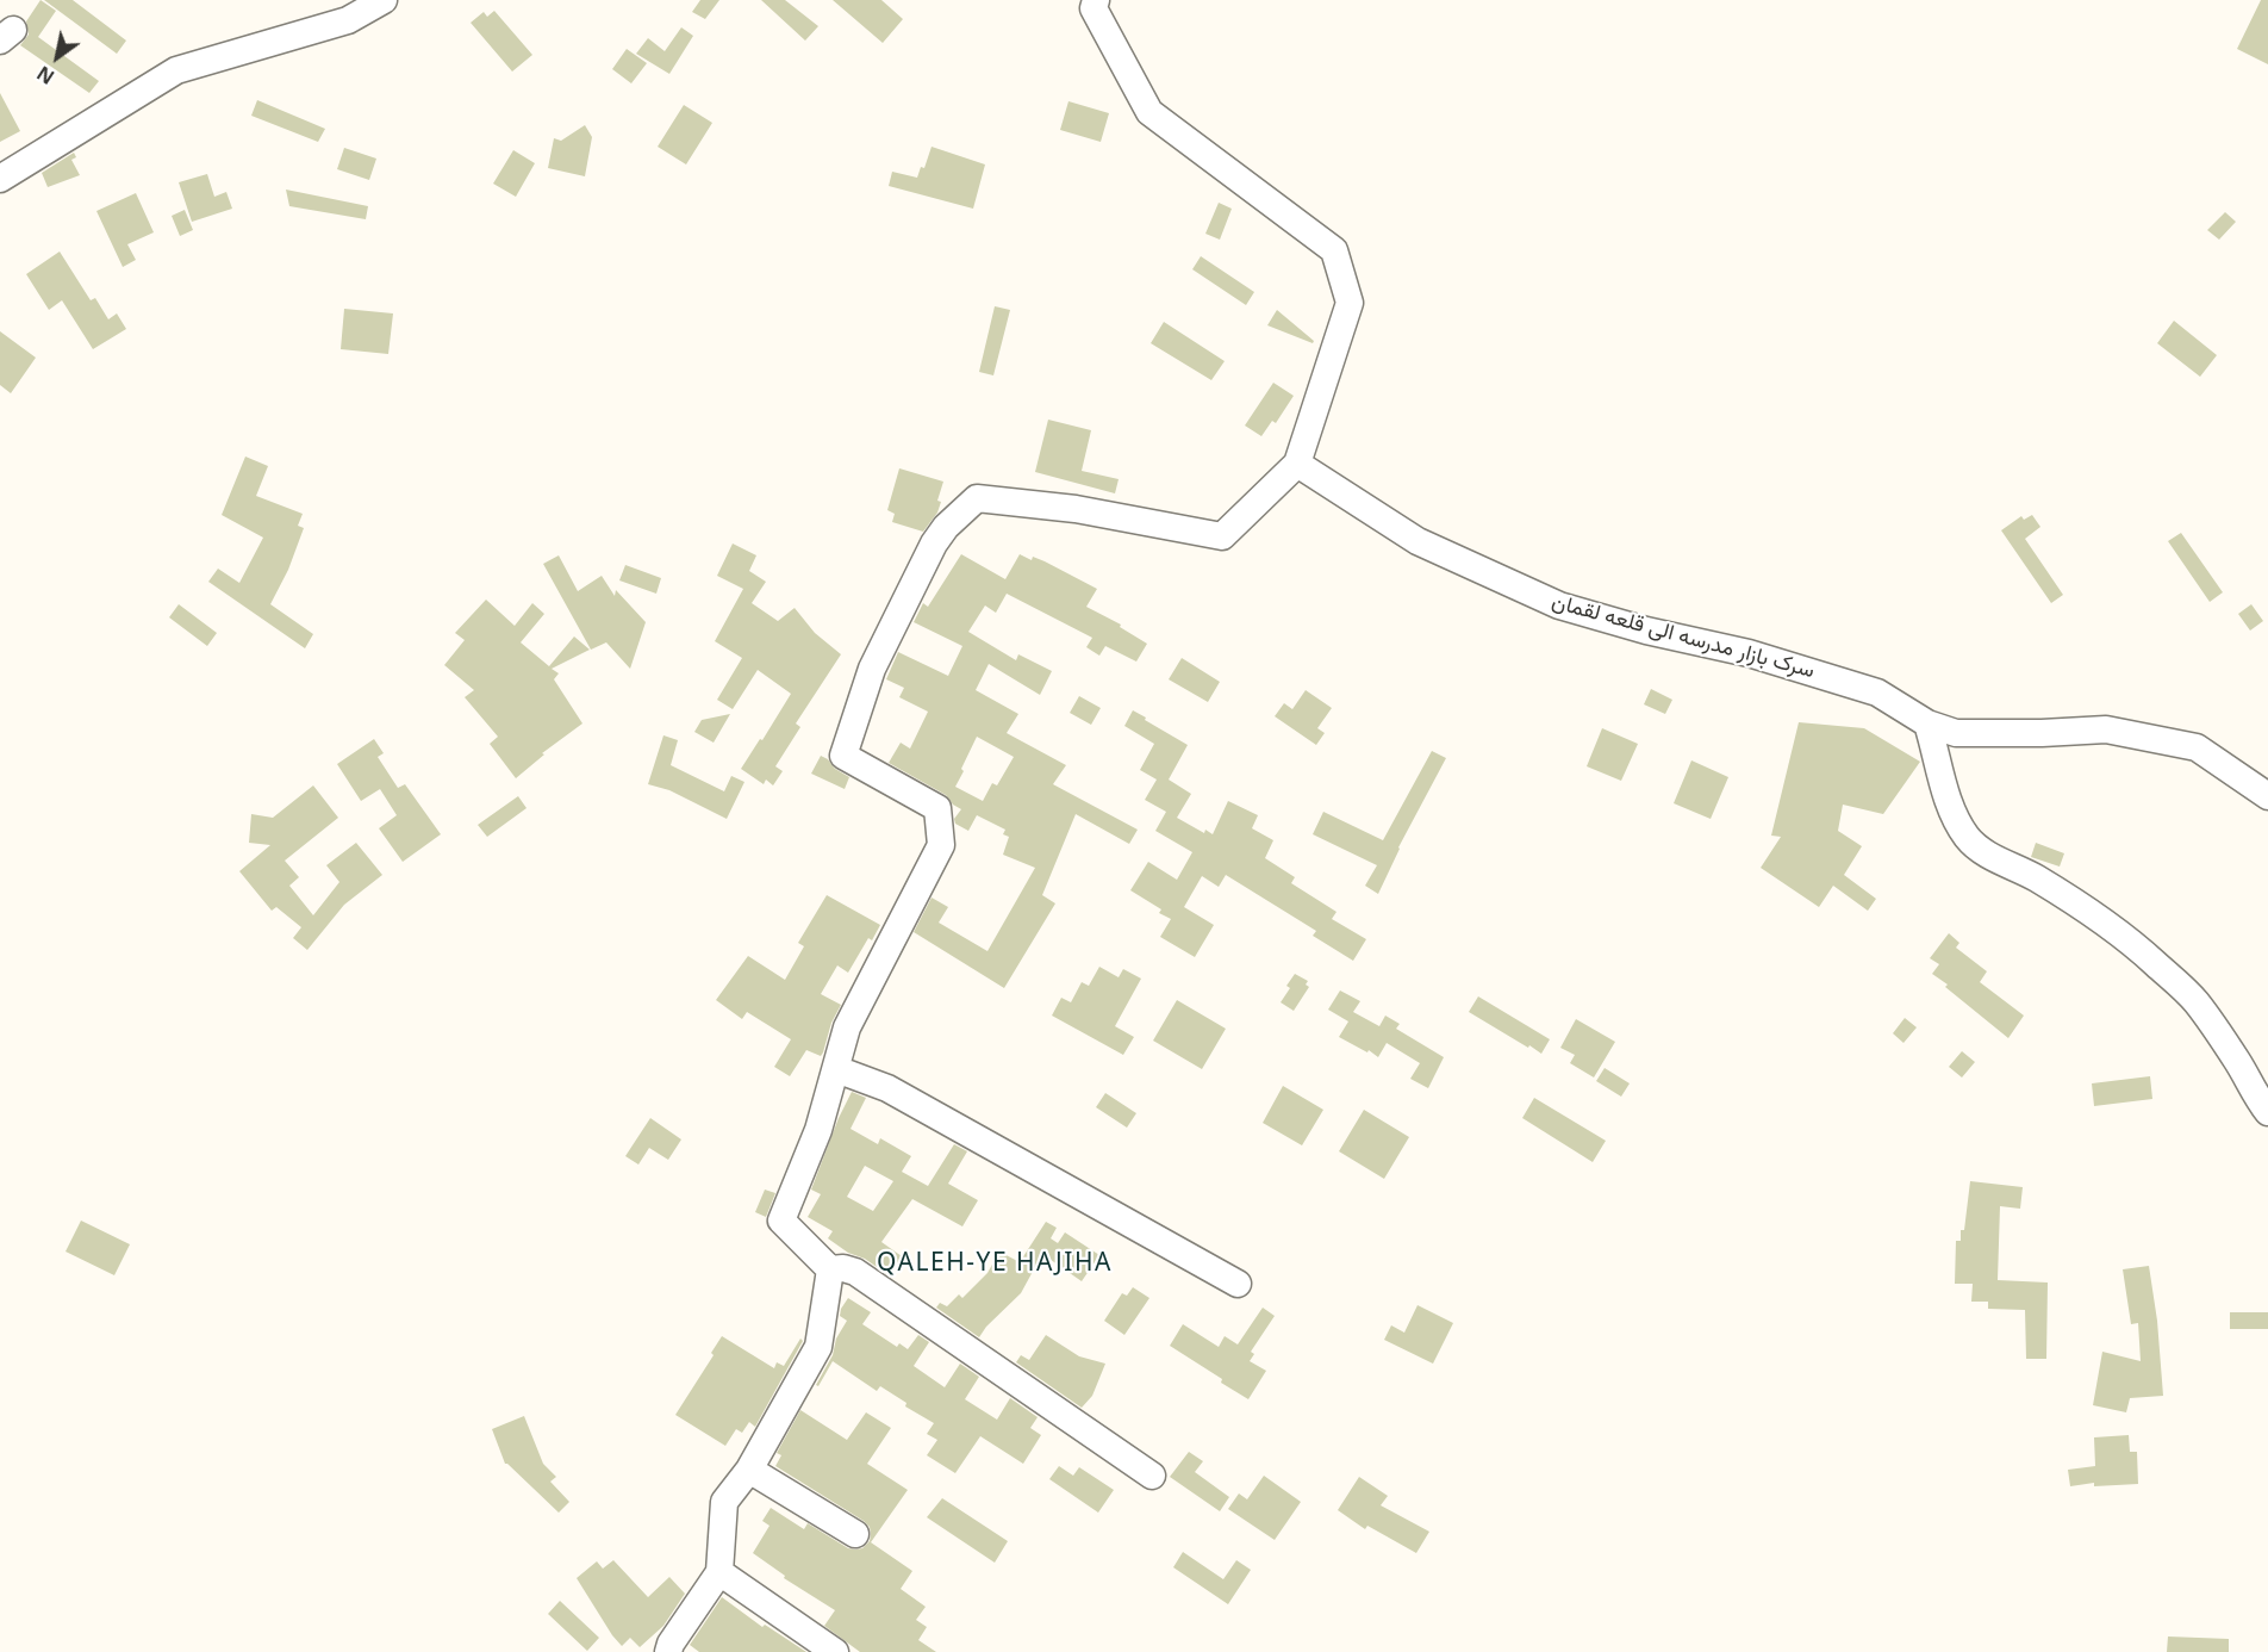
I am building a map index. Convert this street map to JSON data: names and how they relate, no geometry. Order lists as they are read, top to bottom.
{
  "streets": {
    "street": ["سرک بازار مدرسه الی قلعه لقمان"]
  },
  "districts": ["QALEH-YE HAJIHA"],
  "north": "bottom left"
}
